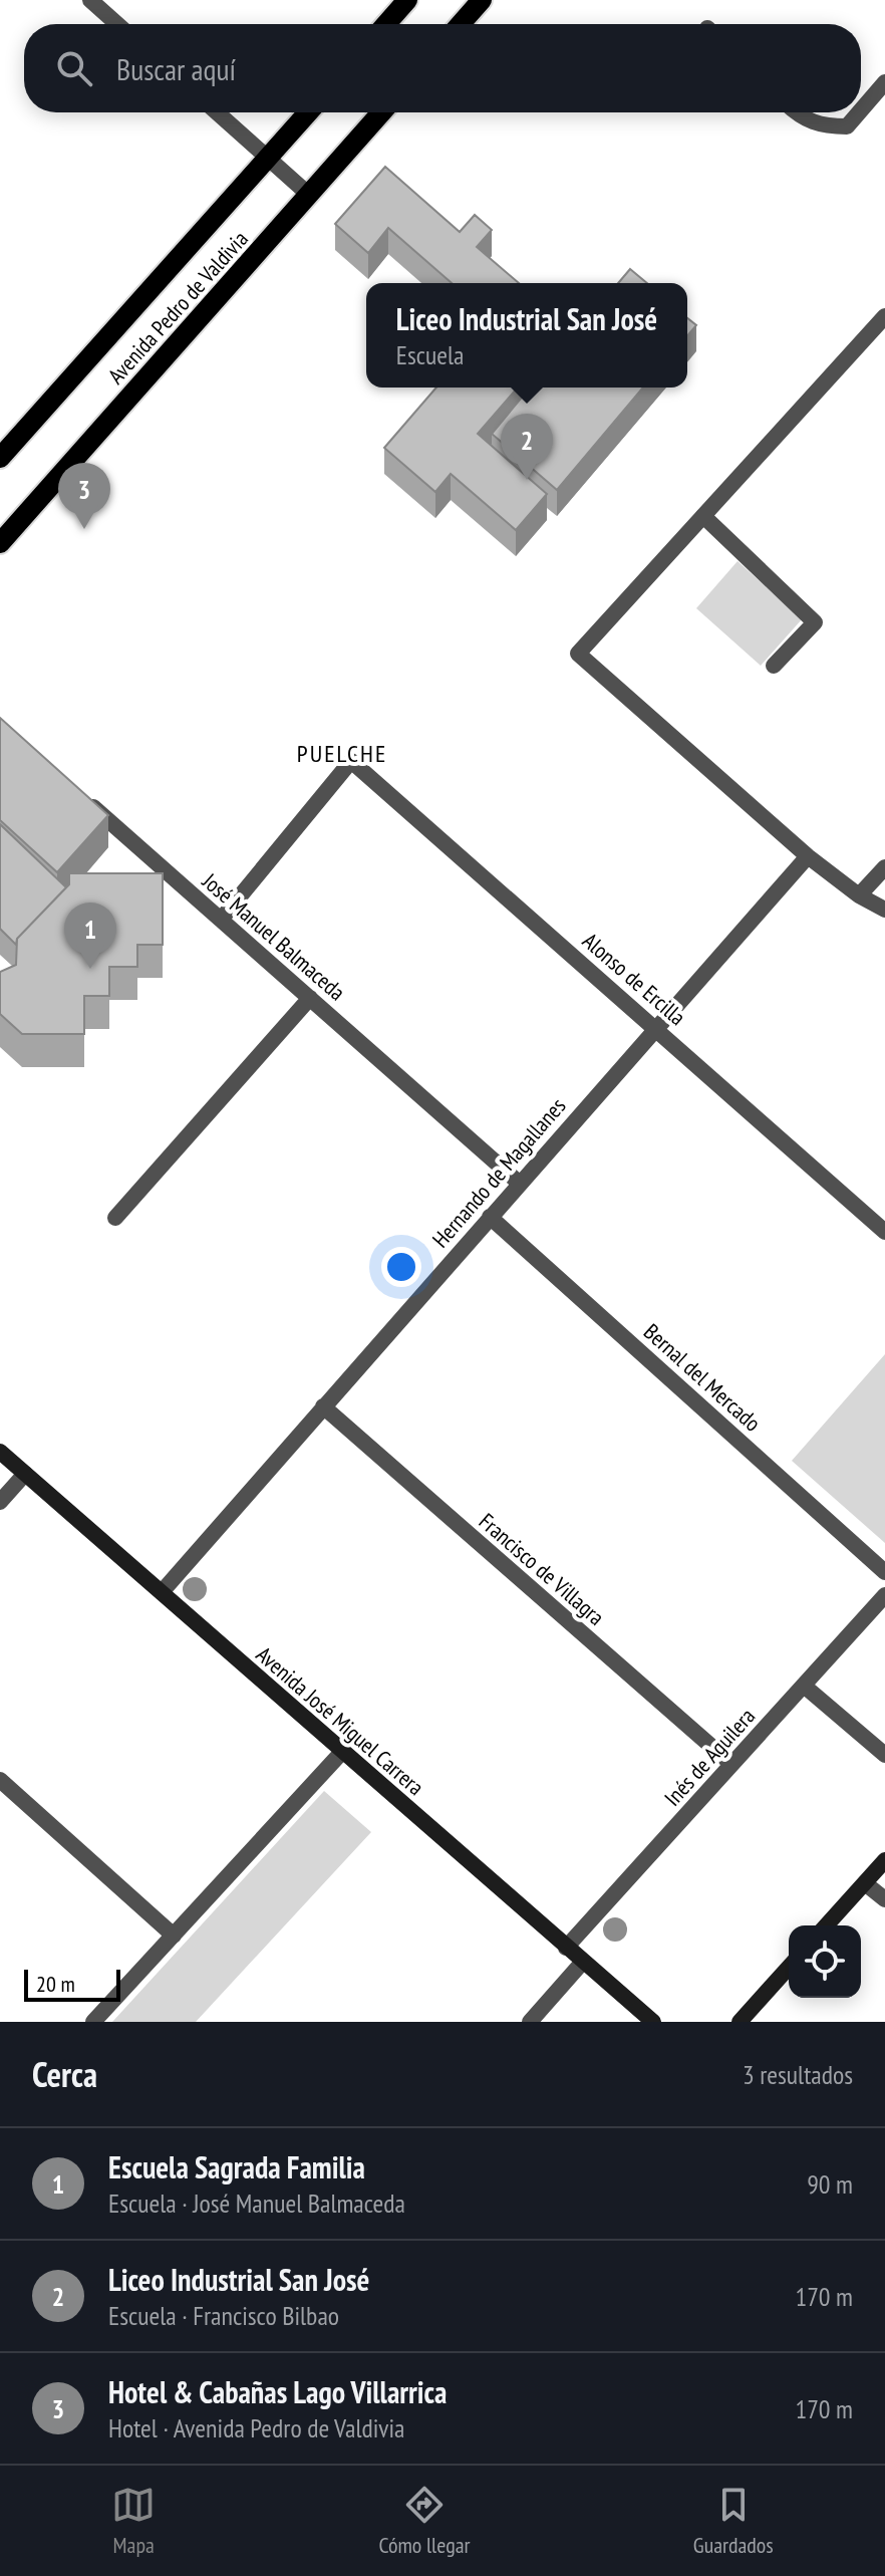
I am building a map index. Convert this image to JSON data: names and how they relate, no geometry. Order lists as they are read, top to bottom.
{
  "streets": {
    "main road": ["Avenida Pedro de Valdivia", "Avenida José Miguel Carrera"],
    "street": [
      "José Manuel Balmaceda",
      "Alonso de Ercilla",
      "Hernando de Magallanes",
      "Bernal del Mercado",
      "Francisco de Villagra",
      "Inés de Aguilera"
    ]
  },
  "crossings": [
    ["José Manuel Balmaceda", "Alonso de Ercilla"],
    ["José Manuel Balmaceda", "Hernando de Magallanes"],
    ["Alonso de Ercilla", "Hernando de Magallanes"],
    ["Hernando de Magallanes", "Bernal del Mercado"],
    ["Hernando de Magallanes", "Francisco de Villagra"],
    ["Hernando de Magallanes", "Avenida José Miguel Carrera"],
    ["Francisco de Villagra", "Inés de Aguilera"],
    ["Avenida José Miguel Carrera", "Inés de Aguilera"]
  ],
  "districts": ["PUELCHE"],
  "scale_bar": "20 m",
  "page": {
    "search": "Buscar aquí",
    "popup": ["Liceo Industrial San José", "Escuela"],
    "pins": ["2", "3", "1"],
    "scale": "20 m",
    "heading": ["Cerca", "3 resultados"],
    "list": [
      {
        "mark": "1",
        "name": "Escuela Sagrada Familia",
        "note": "Escuela · José Manuel Balmaceda",
        "value": "90 m"
      },
      {
        "mark": "2",
        "name": "Liceo Industrial San José",
        "note": "Escuela · Francisco Bilbao",
        "value": "170 m"
      },
      {
        "mark": "3",
        "name": "Hotel & Cabañas Lago Villarrica",
        "note": "Hotel · Avenida Pedro de Valdivia",
        "value": "170 m"
      }
    ],
    "nav": ["Mapa", "Cómo llegar", "Guardados"]
  }
}
